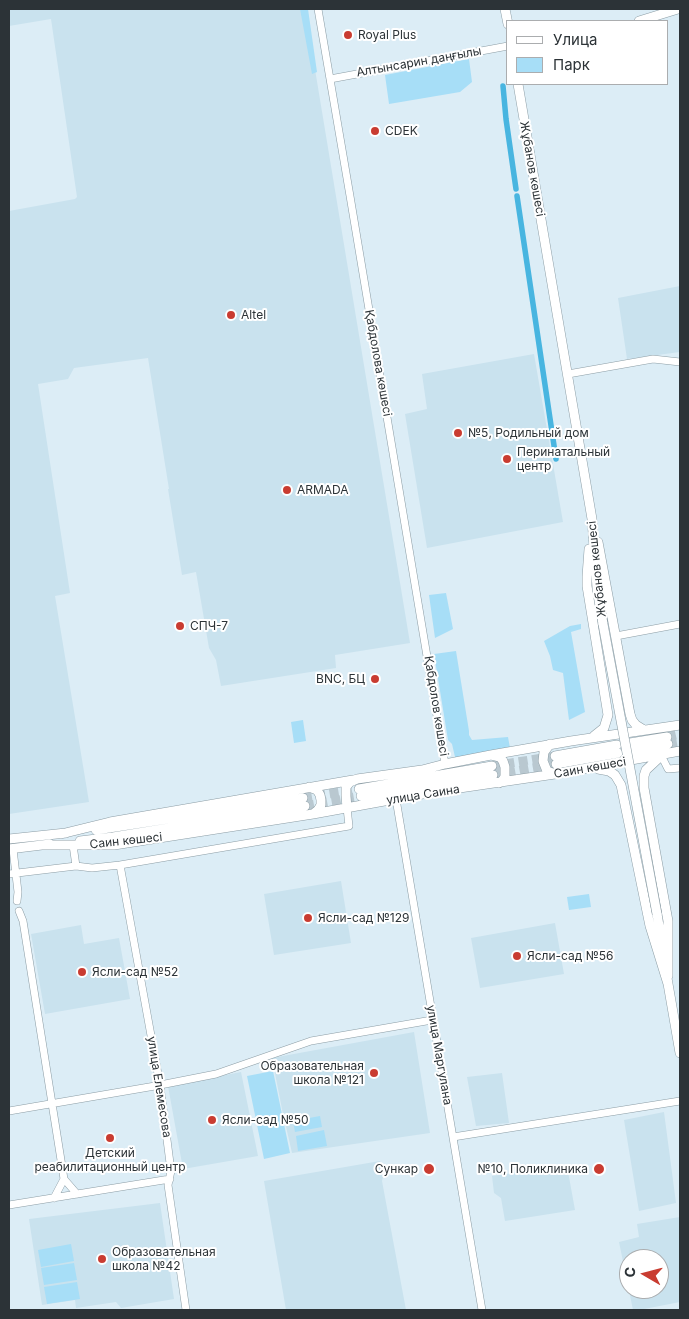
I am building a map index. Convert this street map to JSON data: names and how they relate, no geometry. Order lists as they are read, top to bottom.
{
  "streets": {
    "main road": ["Жұбанов көшесі", "Саин көшесі", "улица Саина"],
    "street": [
      "Алтынсарин даңғылы",
      "Қабдолова көшесі",
      "Қабдолов көшесі",
      "улица Маргулана",
      "улица Елемесова"
    ]
  },
  "crossings": [
    ["Алтынсарин даңғылы", "Қабдолова көшесі"],
    ["Қабдолова көшесі", "Қабдолов көшесі"],
    ["Қабдолов көшесі", "Саин көшесі"],
    ["Саин көшесі", "улица Саина"],
    ["улица Саина", "улица Маргулана"]
  ],
  "places": [
    "Royal Plus",
    "CDEK",
    "Altel",
    "№5, Родильный дом",
    "Перинатальный центр",
    "ARMADA",
    "СПЧ-7",
    "BNC, БЦ",
    "Ясли-сад №129",
    "Ясли-сад №56",
    "Ясли-сад №52",
    "Образовательная школа №121",
    "Ясли-сад №50",
    "Детский реабилитационный центр",
    "Сункар",
    "№10, Поликлиника",
    "Образовательная школа №42"
  ],
  "legend": ["Улица", "Парк"],
  "north": "left"
}
